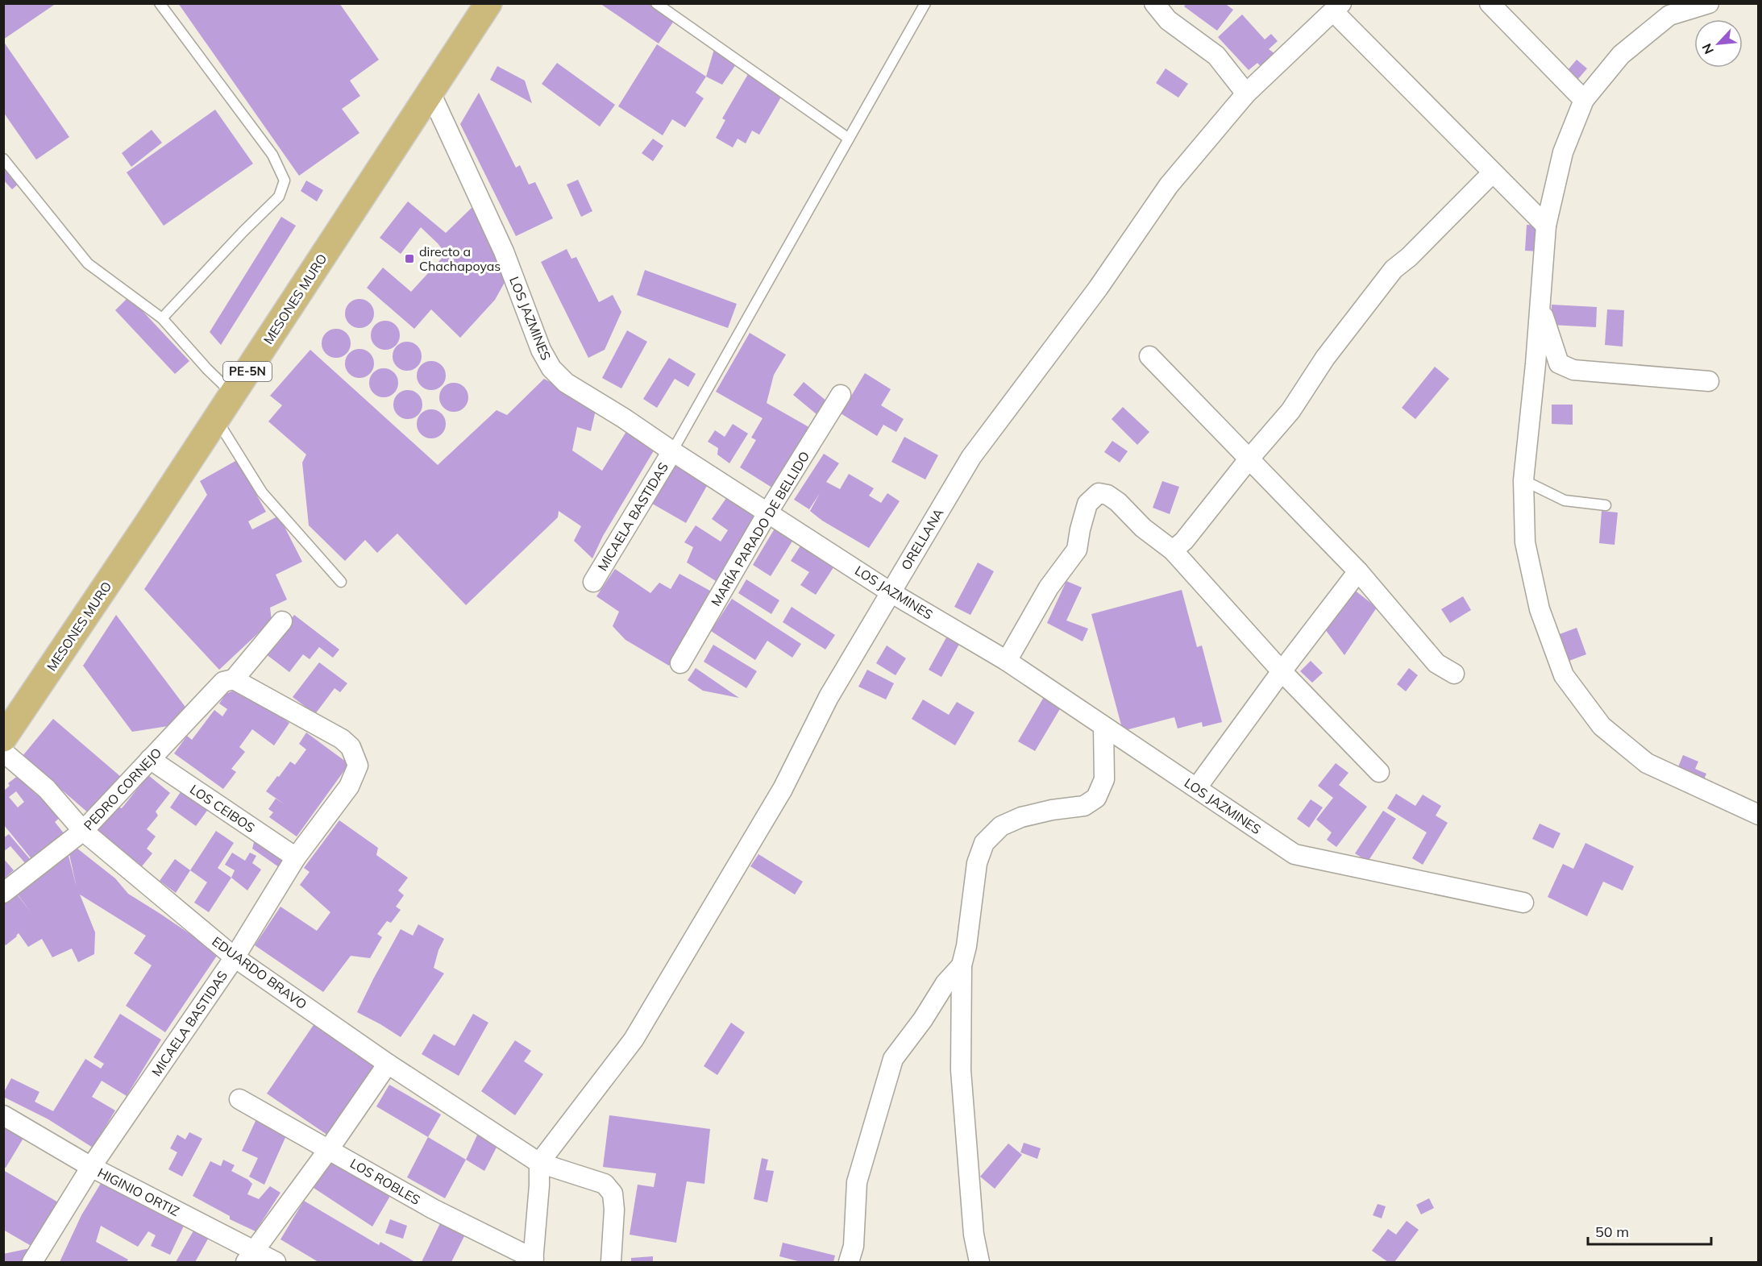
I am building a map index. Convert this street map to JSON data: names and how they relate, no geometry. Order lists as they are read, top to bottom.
{
  "streets": {
    "highway": ["MESONES MURO", "PE-5N"],
    "street": [
      "LOS JAZMINES",
      "MICAELA BASTIDAS",
      "MARÍA PARADO DE BELLIDO",
      "ORELLANA",
      "PEDRO CORNEJO",
      "LOS CEIBOS",
      "EDUARDO BRAVO",
      "LOS ROBLES",
      "HIGINIO ORTIZ"
    ]
  },
  "crossings": [
    ["MESONES MURO", "LOS JAZMINES"],
    ["LOS JAZMINES", "MICAELA BASTIDAS"],
    ["LOS JAZMINES", "MARÍA PARADO DE BELLIDO"],
    ["LOS JAZMINES", "ORELLANA"],
    ["MICAELA BASTIDAS", "PEDRO CORNEJO"],
    ["MICAELA BASTIDAS", "LOS CEIBOS"],
    ["MICAELA BASTIDAS", "EDUARDO BRAVO"],
    ["MICAELA BASTIDAS", "HIGINIO ORTIZ"],
    ["ORELLANA", "EDUARDO BRAVO"],
    ["PEDRO CORNEJO", "LOS CEIBOS"],
    ["PEDRO CORNEJO", "EDUARDO BRAVO"]
  ],
  "places": {
    "transit": ["directo a Chachapoyas"]
  },
  "scale_bar": "50 m",
  "north": "bottom left"
}
